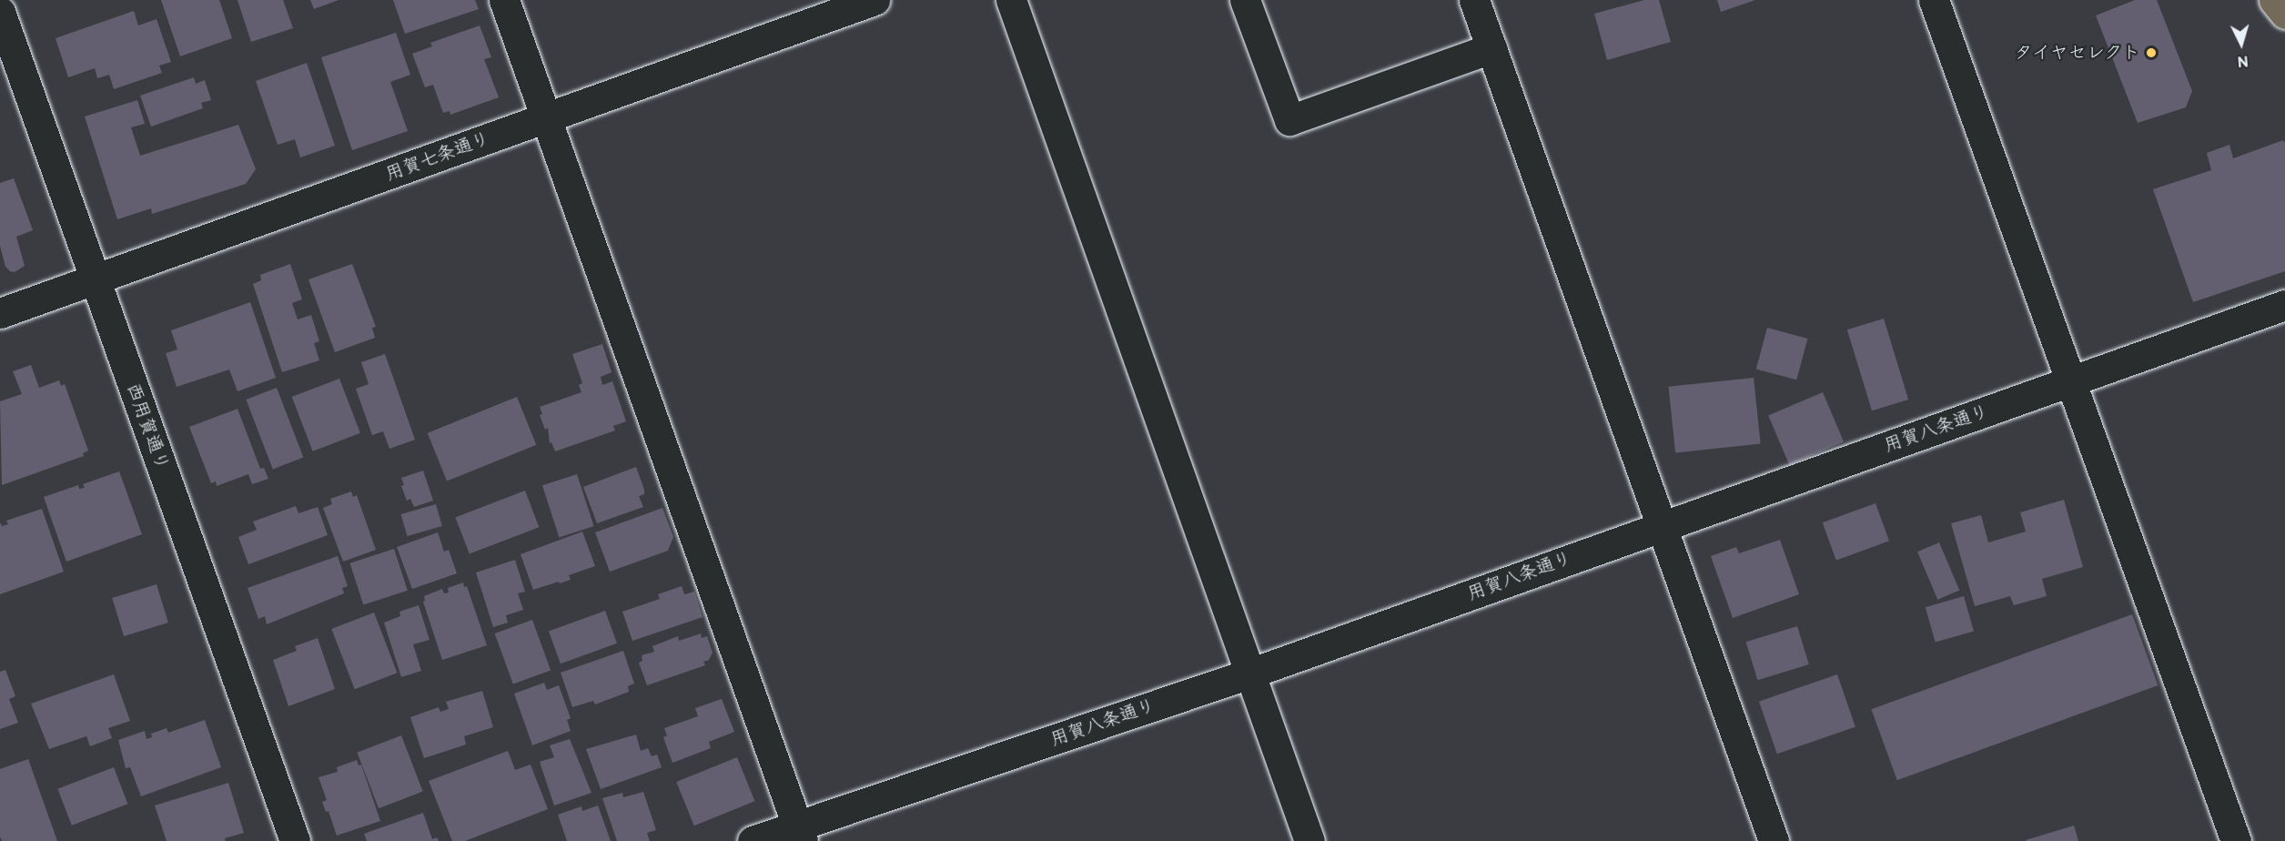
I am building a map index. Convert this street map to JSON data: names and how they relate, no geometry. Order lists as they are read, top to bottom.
{
  "streets": {
    "street": ["用賀七条通り", "西用賀通り", "用賀八条通り"]
  },
  "crossings": [
    ["用賀七条通り", "西用賀通り"]
  ],
  "places": ["タイヤセレクト"],
  "north": "bottom"
}
